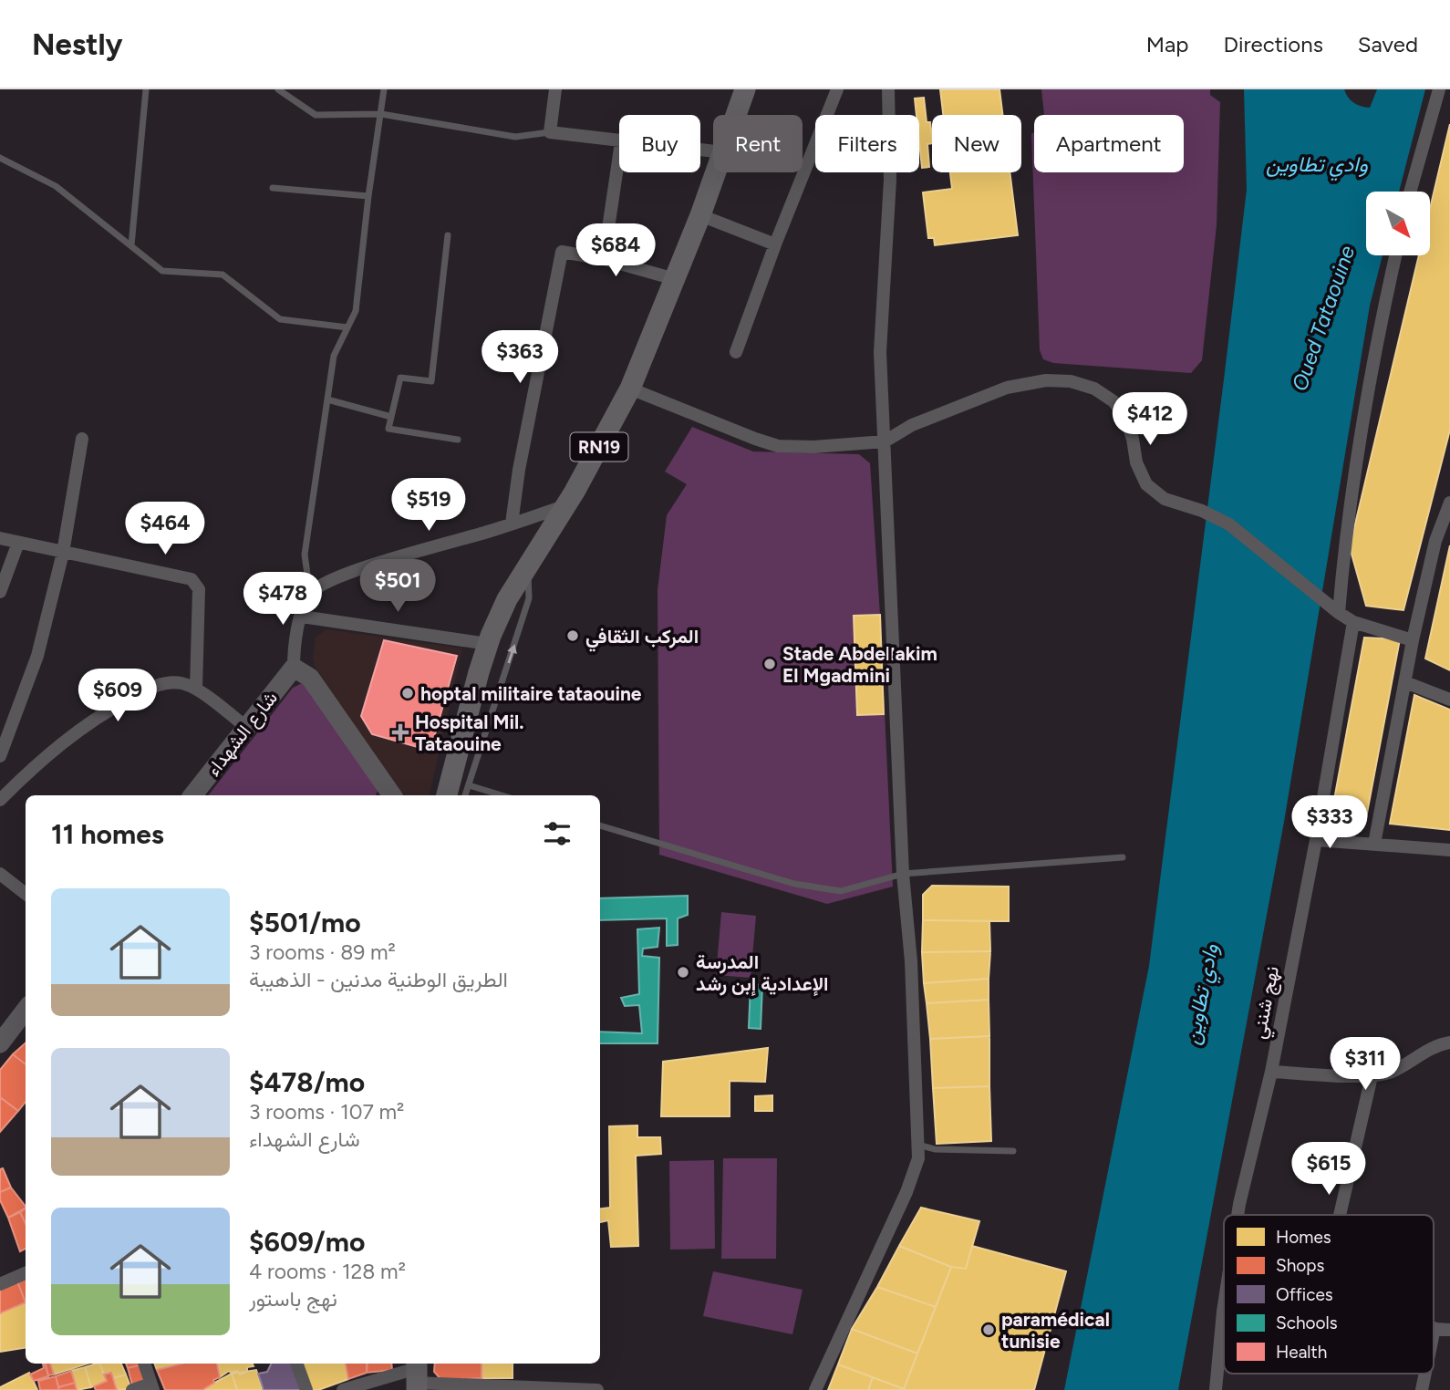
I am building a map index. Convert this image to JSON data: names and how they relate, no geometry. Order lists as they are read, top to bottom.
{
  "streets": {
    "main road": ["RN19", "شارع الشهداء"],
    "street": ["نهج شنني"]
  },
  "water": ["وادي تطاوين", "Oued Tataouine"],
  "places": {
    "other": [
      "المركب الثقافي",
      "Stade Abdelاakim El Mgadmini",
      "hoptal militaire tataouine",
      "المدرسة الإعدادية إبن رشد",
      "paramédical tunisie"
    ],
    "health": ["Hospital Mil. Tataouine"]
  },
  "legend": [
    "Homes",
    "Shops",
    "Offices",
    "Schools",
    "Health"
  ],
  "north": "bottom right",
  "page": {
    "header": "Nestly",
    "nav": ["Map", "Directions", "Saved"],
    "chip": [
      "Buy",
      "Rent",
      "Filters",
      "New",
      "Apartment"
    ],
    "price": [
      "$684",
      "$363",
      "$412",
      "$519",
      "$464",
      "$501",
      "$478",
      "$609",
      "$333",
      "$311",
      "$615"
    ],
    "heading": "11 homes",
    "list": [
      {
        "name": "$501/mo",
        "note": "3 rooms · 89 m² · الطريق الوطنية مدنين - الذهيبة"
      },
      {
        "name": "$478/mo",
        "note": "3 rooms · 107 m² · شارع الشهداء"
      },
      {
        "name": "$609/mo",
        "note": "4 rooms · 128 m² · نهج باستور"
      }
    ]
  }
}
